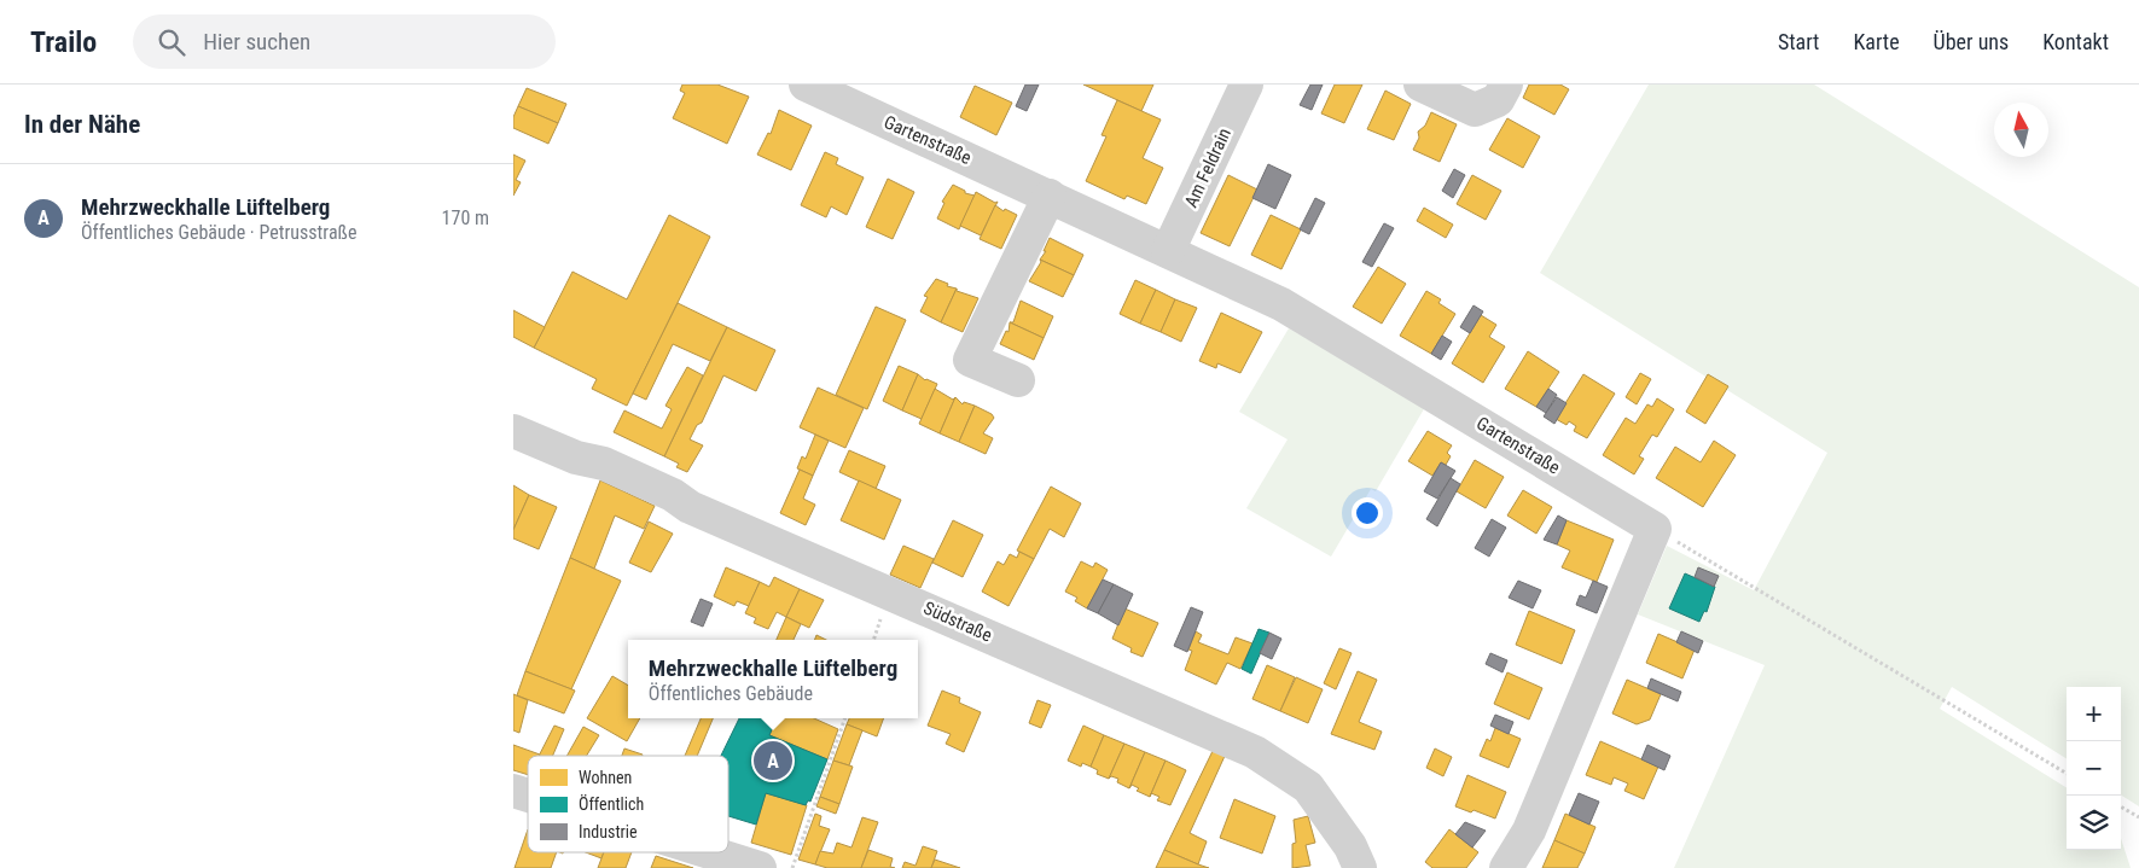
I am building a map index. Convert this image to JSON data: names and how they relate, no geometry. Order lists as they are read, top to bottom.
{
  "streets": {
    "street": ["Gartenstraße", "Am Feldrain", "Südstraße"]
  },
  "crossings": [
    ["Gartenstraße", "Am Feldrain"]
  ],
  "legend": ["Wohnen", "Öffentlich", "Industrie"],
  "north": "top",
  "page": {
    "header": "Trailo",
    "search": "Hier suchen",
    "nav": [
      "Start",
      "Karte",
      "Über uns",
      "Kontakt"
    ],
    "heading": "In der Nähe",
    "list": [
      {
        "mark": "A",
        "name": "Mehrzweckhalle Lüftelberg",
        "note": "Öffentliches Gebäude · Petrusstraße",
        "value": "170 m"
      }
    ],
    "popup": ["Mehrzweckhalle Lüftelberg", "Öffentliches Gebäude"],
    "map_buttons": ["+", "−"],
    "pins": "A"
  }
}
